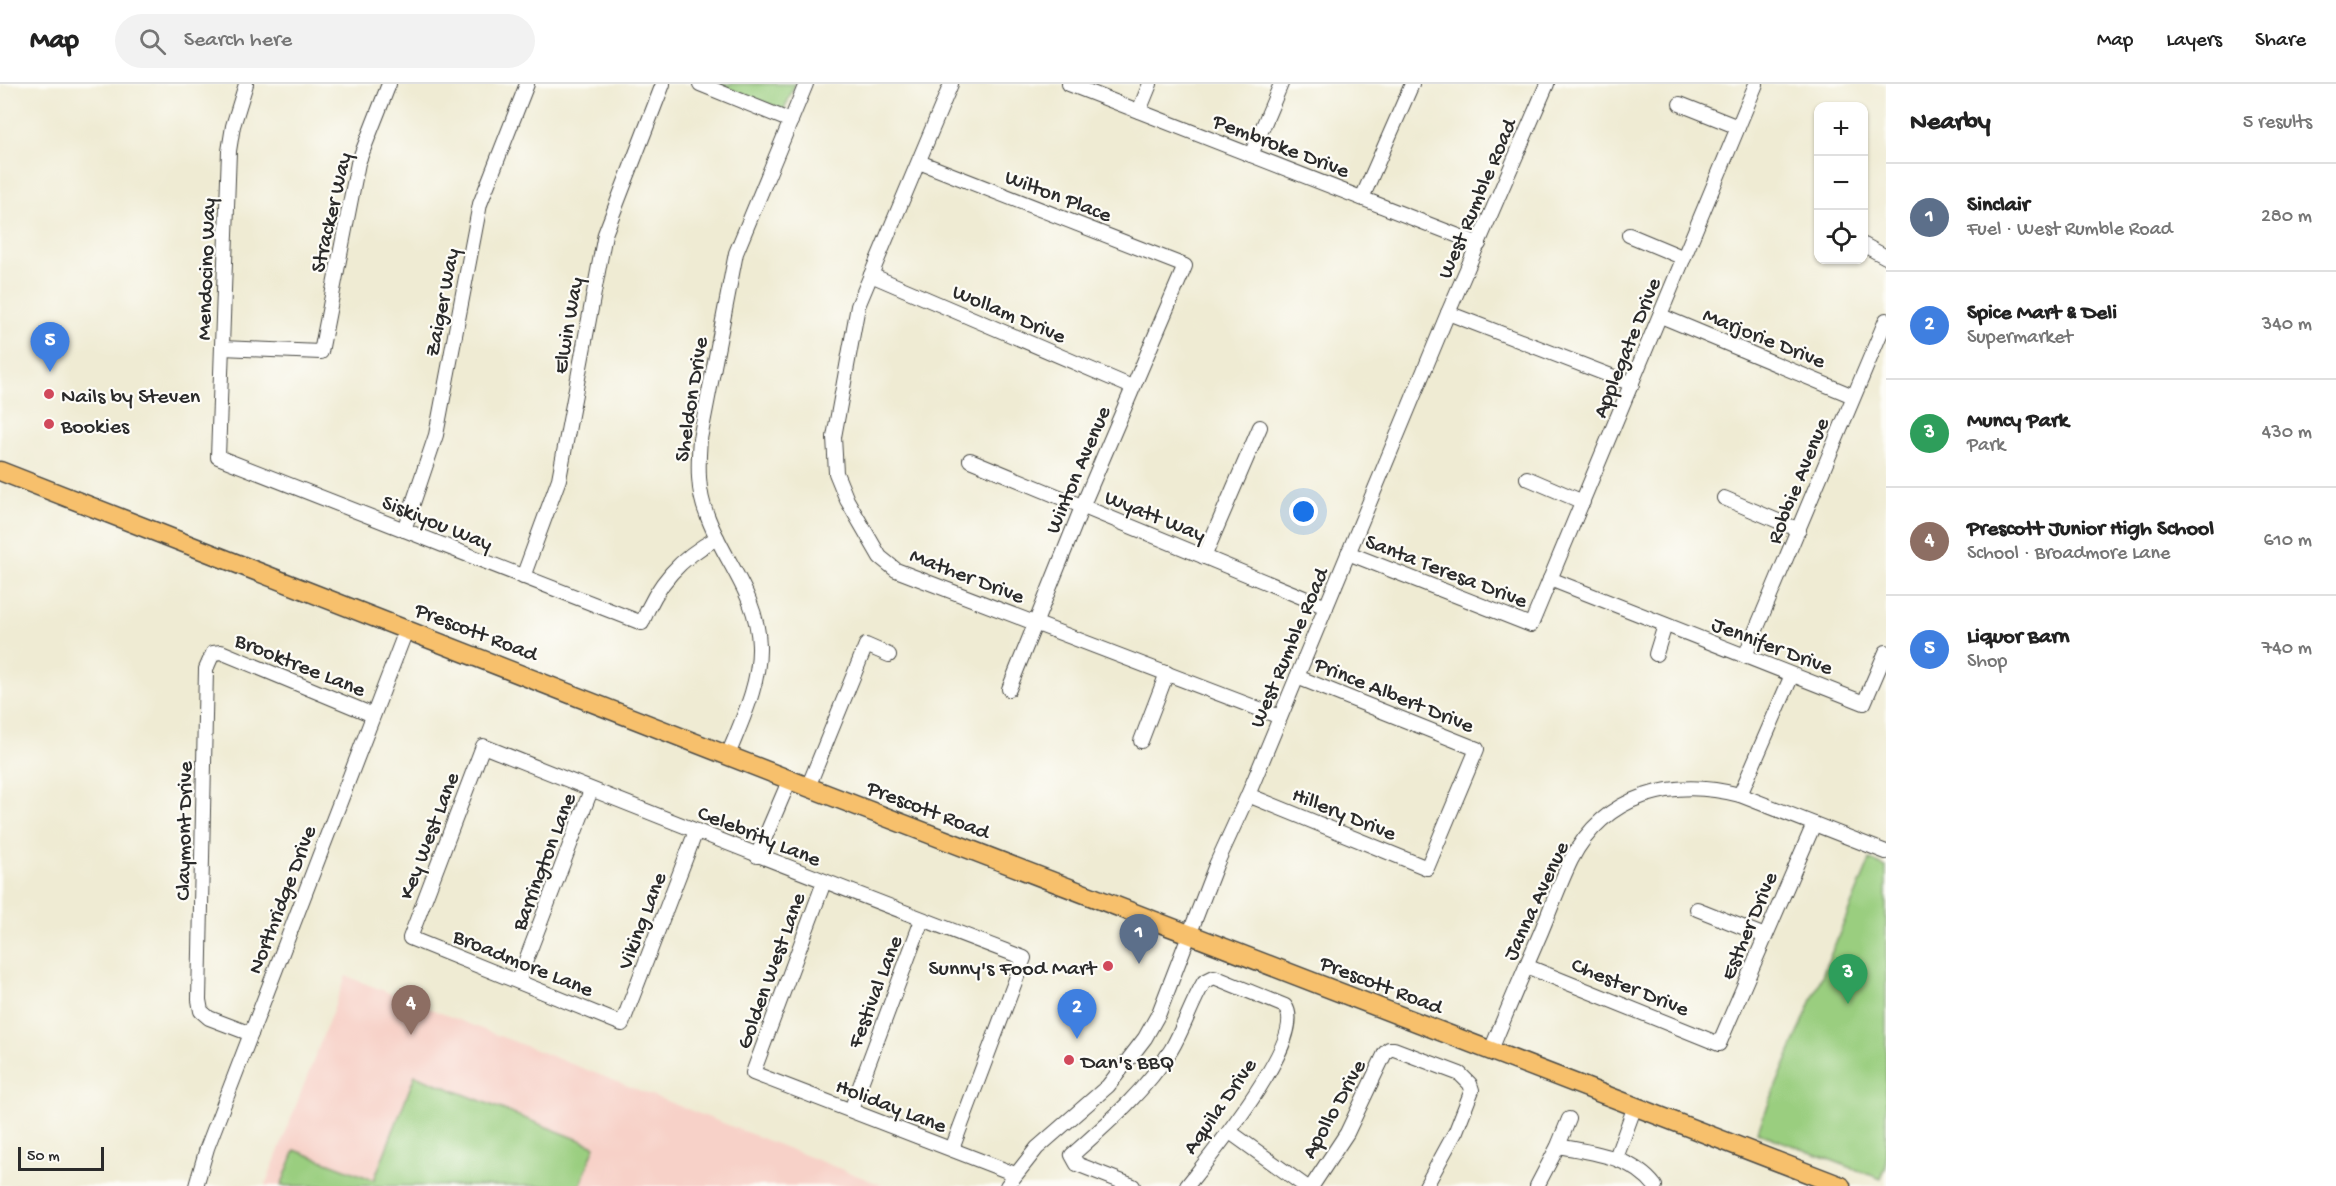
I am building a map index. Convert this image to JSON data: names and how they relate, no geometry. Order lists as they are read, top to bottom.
{
  "streets": {
    "main road": ["Prescott Road"],
    "street": [
      "Pembroke Drive",
      "Wilton Place",
      "West Rumble Road",
      "Stracker Way",
      "Mendocino Way",
      "Zaiger Way",
      "Wollam Drive",
      "Elwin Way",
      "Marjorie Drive",
      "Applegate Drive",
      "Sheldon Drive",
      "Winton Avenue",
      "Robbie Avenue",
      "Wyatt Way",
      "Siskiyou Way",
      "Santa Teresa Drive",
      "Mather Drive",
      "Jennifer Drive",
      "Brooktree Lane",
      "Prince Albert Drive",
      "Hillery Drive",
      "Claymont Drive",
      "Celebrity Lane",
      "Key West Lane",
      "Barrington Lane",
      "Northridge Drive",
      "Janna Avenue",
      "Viking Lane",
      "Esther Drive",
      "Broadmore Lane",
      "Golden West Lane",
      "Chester Drive",
      "Festival Lane",
      "Holiday Lane",
      "Aquila Drive",
      "Apollo Drive"
    ]
  },
  "crossings": [
    ["Pembroke Drive", "West Rumble Road"],
    ["Wilton Place", "Winton Avenue"],
    ["Wilton Place", "Mather Drive"],
    ["West Rumble Road", "Wyatt Way"],
    ["West Rumble Road", "Santa Teresa Drive"],
    ["West Rumble Road", "Mather Drive"],
    ["West Rumble Road", "Prescott Road"],
    ["West Rumble Road", "Prince Albert Drive"],
    ["West Rumble Road", "Hillery Drive"],
    ["West Rumble Road", "Holiday Lane"],
    ["Stracker Way", "Mendocino Way"],
    ["Mendocino Way", "Siskiyou Way"],
    ["Zaiger Way", "Siskiyou Way"],
    ["Wollam Drive", "Winton Avenue"],
    ["Wollam Drive", "Mather Drive"],
    ["Elwin Way", "Siskiyou Way"],
    ["Marjorie Drive", "Applegate Drive"],
    ["Marjorie Drive", "Robbie Avenue"],
    ["Applegate Drive", "Santa Teresa Drive"],
    ["Applegate Drive", "Jennifer Drive"],
    ["Sheldon Drive", "Siskiyou Way"],
    ["Sheldon Drive", "Prescott Road"],
    ["Winton Avenue", "Wyatt Way"],
    ["Winton Avenue", "Mather Drive"],
    ["Robbie Avenue", "Jennifer Drive"],
    ["Prescott Road", "Northridge Drive"],
    ["Prescott Road", "Janna Avenue"],
    ["Brooktree Lane", "Claymont Drive"],
    ["Brooktree Lane", "Northridge Drive"],
    ["Prince Albert Drive", "Hillery Drive"],
    ["Claymont Drive", "Northridge Drive"],
    ["Celebrity Lane", "Key West Lane"],
    ["Celebrity Lane", "Barrington Lane"],
    ["Celebrity Lane", "Viking Lane"],
    ["Celebrity Lane", "Golden West Lane"],
    ["Celebrity Lane", "Festival Lane"],
    ["Celebrity Lane", "Holiday Lane"],
    ["Key West Lane", "Broadmore Lane"],
    ["Barrington Lane", "Broadmore Lane"],
    ["Janna Avenue", "Esther Drive"],
    ["Janna Avenue", "Chester Drive"],
    ["Viking Lane", "Broadmore Lane"],
    ["Esther Drive", "Chester Drive"],
    ["Golden West Lane", "Holiday Lane"],
    ["Festival Lane", "Holiday Lane"]
  ],
  "places": [
    "Nails by Steven",
    "Bookies",
    "Sunny's Food Mart",
    "Dan's BBQ"
  ],
  "scale_bar": "50 m",
  "page": {
    "header": "Map",
    "search": "Search here",
    "nav": ["Map", "Layers", "Share"],
    "heading": ["Nearby", "5 results"],
    "map_buttons": ["+", "−"],
    "list": [
      {
        "mark": "1",
        "name": "Sinclair",
        "note": "Fuel · West Rumble Road",
        "value": "280 m"
      },
      {
        "mark": "2",
        "name": "Spice Mart & Deli",
        "note": "Supermarket",
        "value": "340 m"
      },
      {
        "mark": "3",
        "name": "Muncy Park",
        "note": "Park",
        "value": "430 m"
      },
      {
        "mark": "4",
        "name": "Prescott Junior High School",
        "note": "School · Broadmore Lane",
        "value": "610 m"
      },
      {
        "mark": "5",
        "name": "Liquor Barn",
        "note": "Shop",
        "value": "740 m"
      }
    ],
    "pins": [
      "5",
      "1",
      "3",
      "4",
      "2"
    ],
    "scale": "50 m"
  }
}
